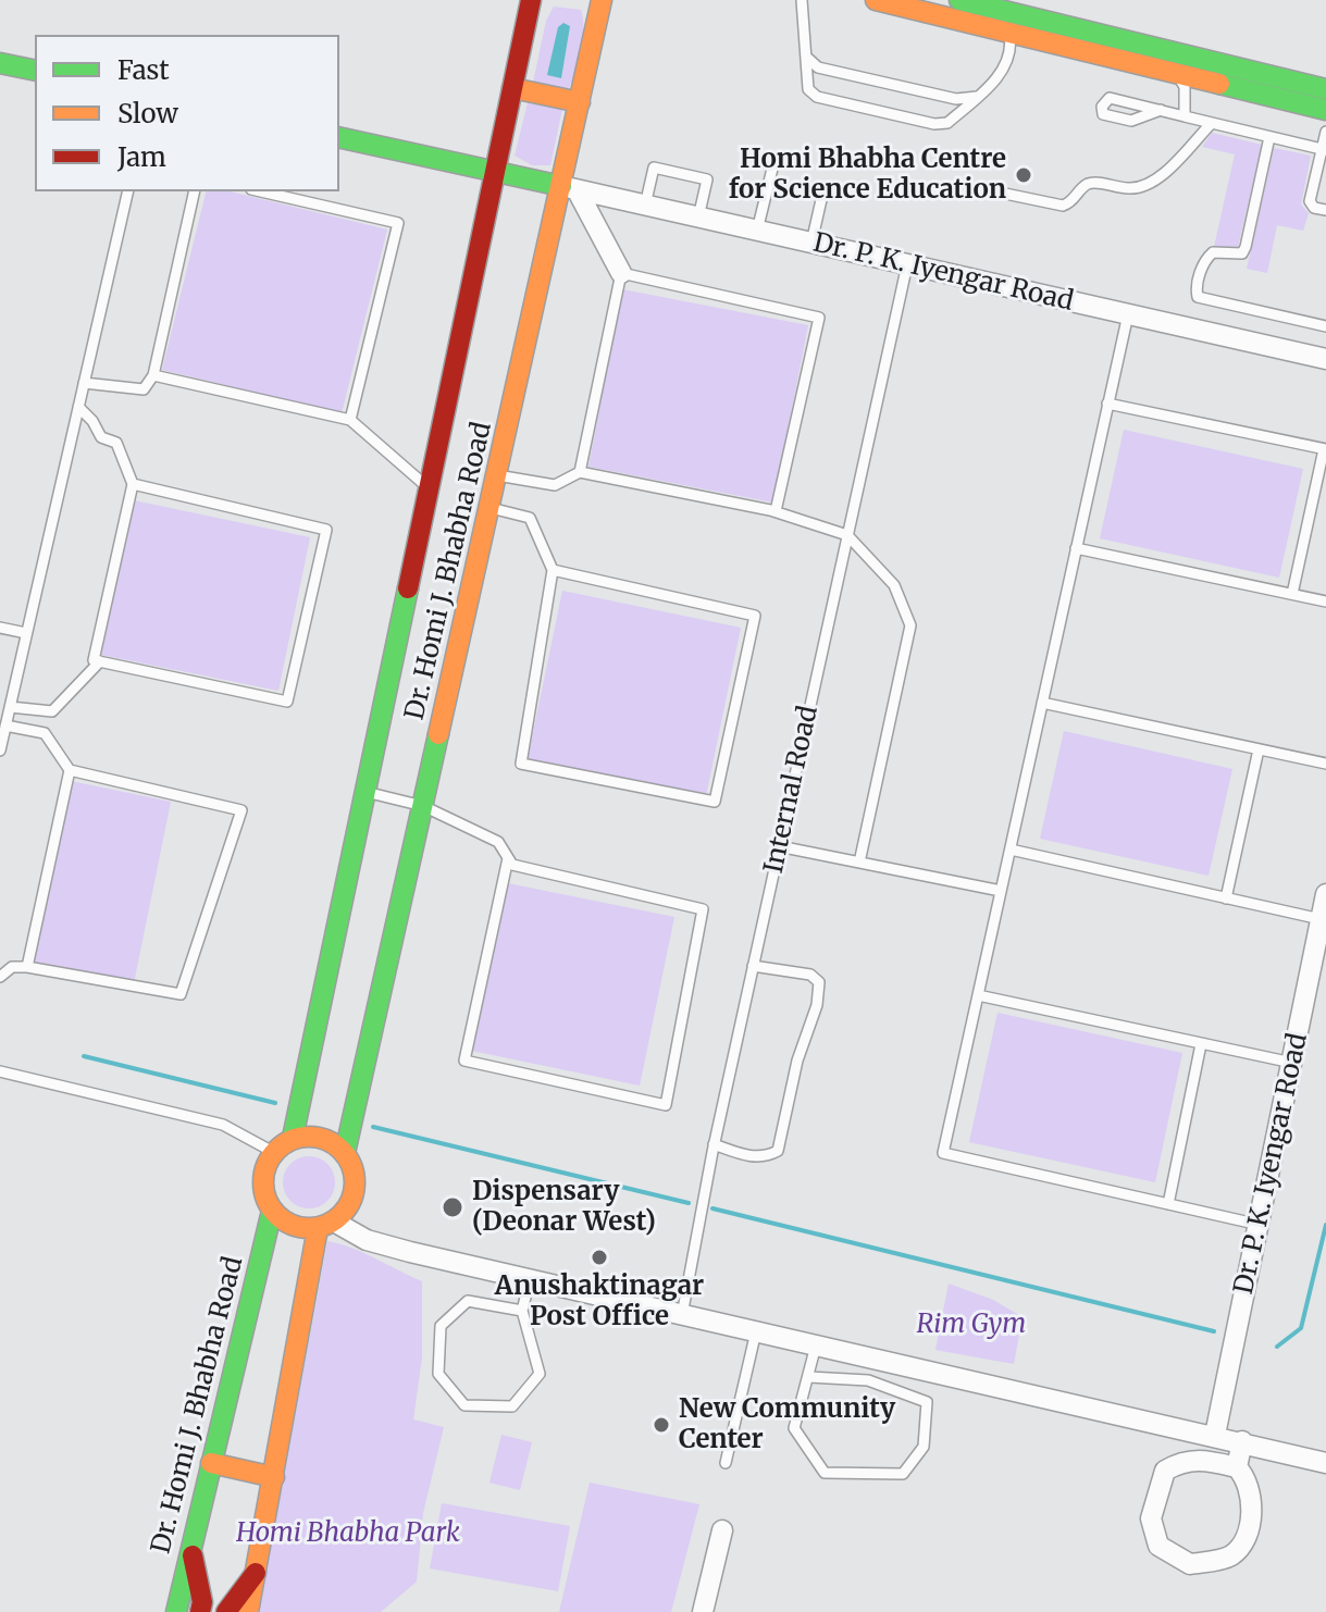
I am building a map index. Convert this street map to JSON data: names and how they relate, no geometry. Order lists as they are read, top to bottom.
{
  "streets": {
    "street": ["Dr. P. K. Iyengar Road", "Dr. Homi J. Bhabha Road"],
    "lane": ["Internal Road"]
  },
  "crossings": [
    ["Dr. P. K. Iyengar Road", "Dr. Homi J. Bhabha Road"],
    ["Dr. P. K. Iyengar Road", "Internal Road"]
  ],
  "parks": ["Rim Gym", "Homi Bhabha Park"],
  "places": [
    "Homi Bhabha Centre for Science Education",
    "Dispensary (Deonar West)",
    "Anushaktinagar Post Office",
    "New Community Center"
  ],
  "legend": ["Fast", "Slow", "Jam"]
}
